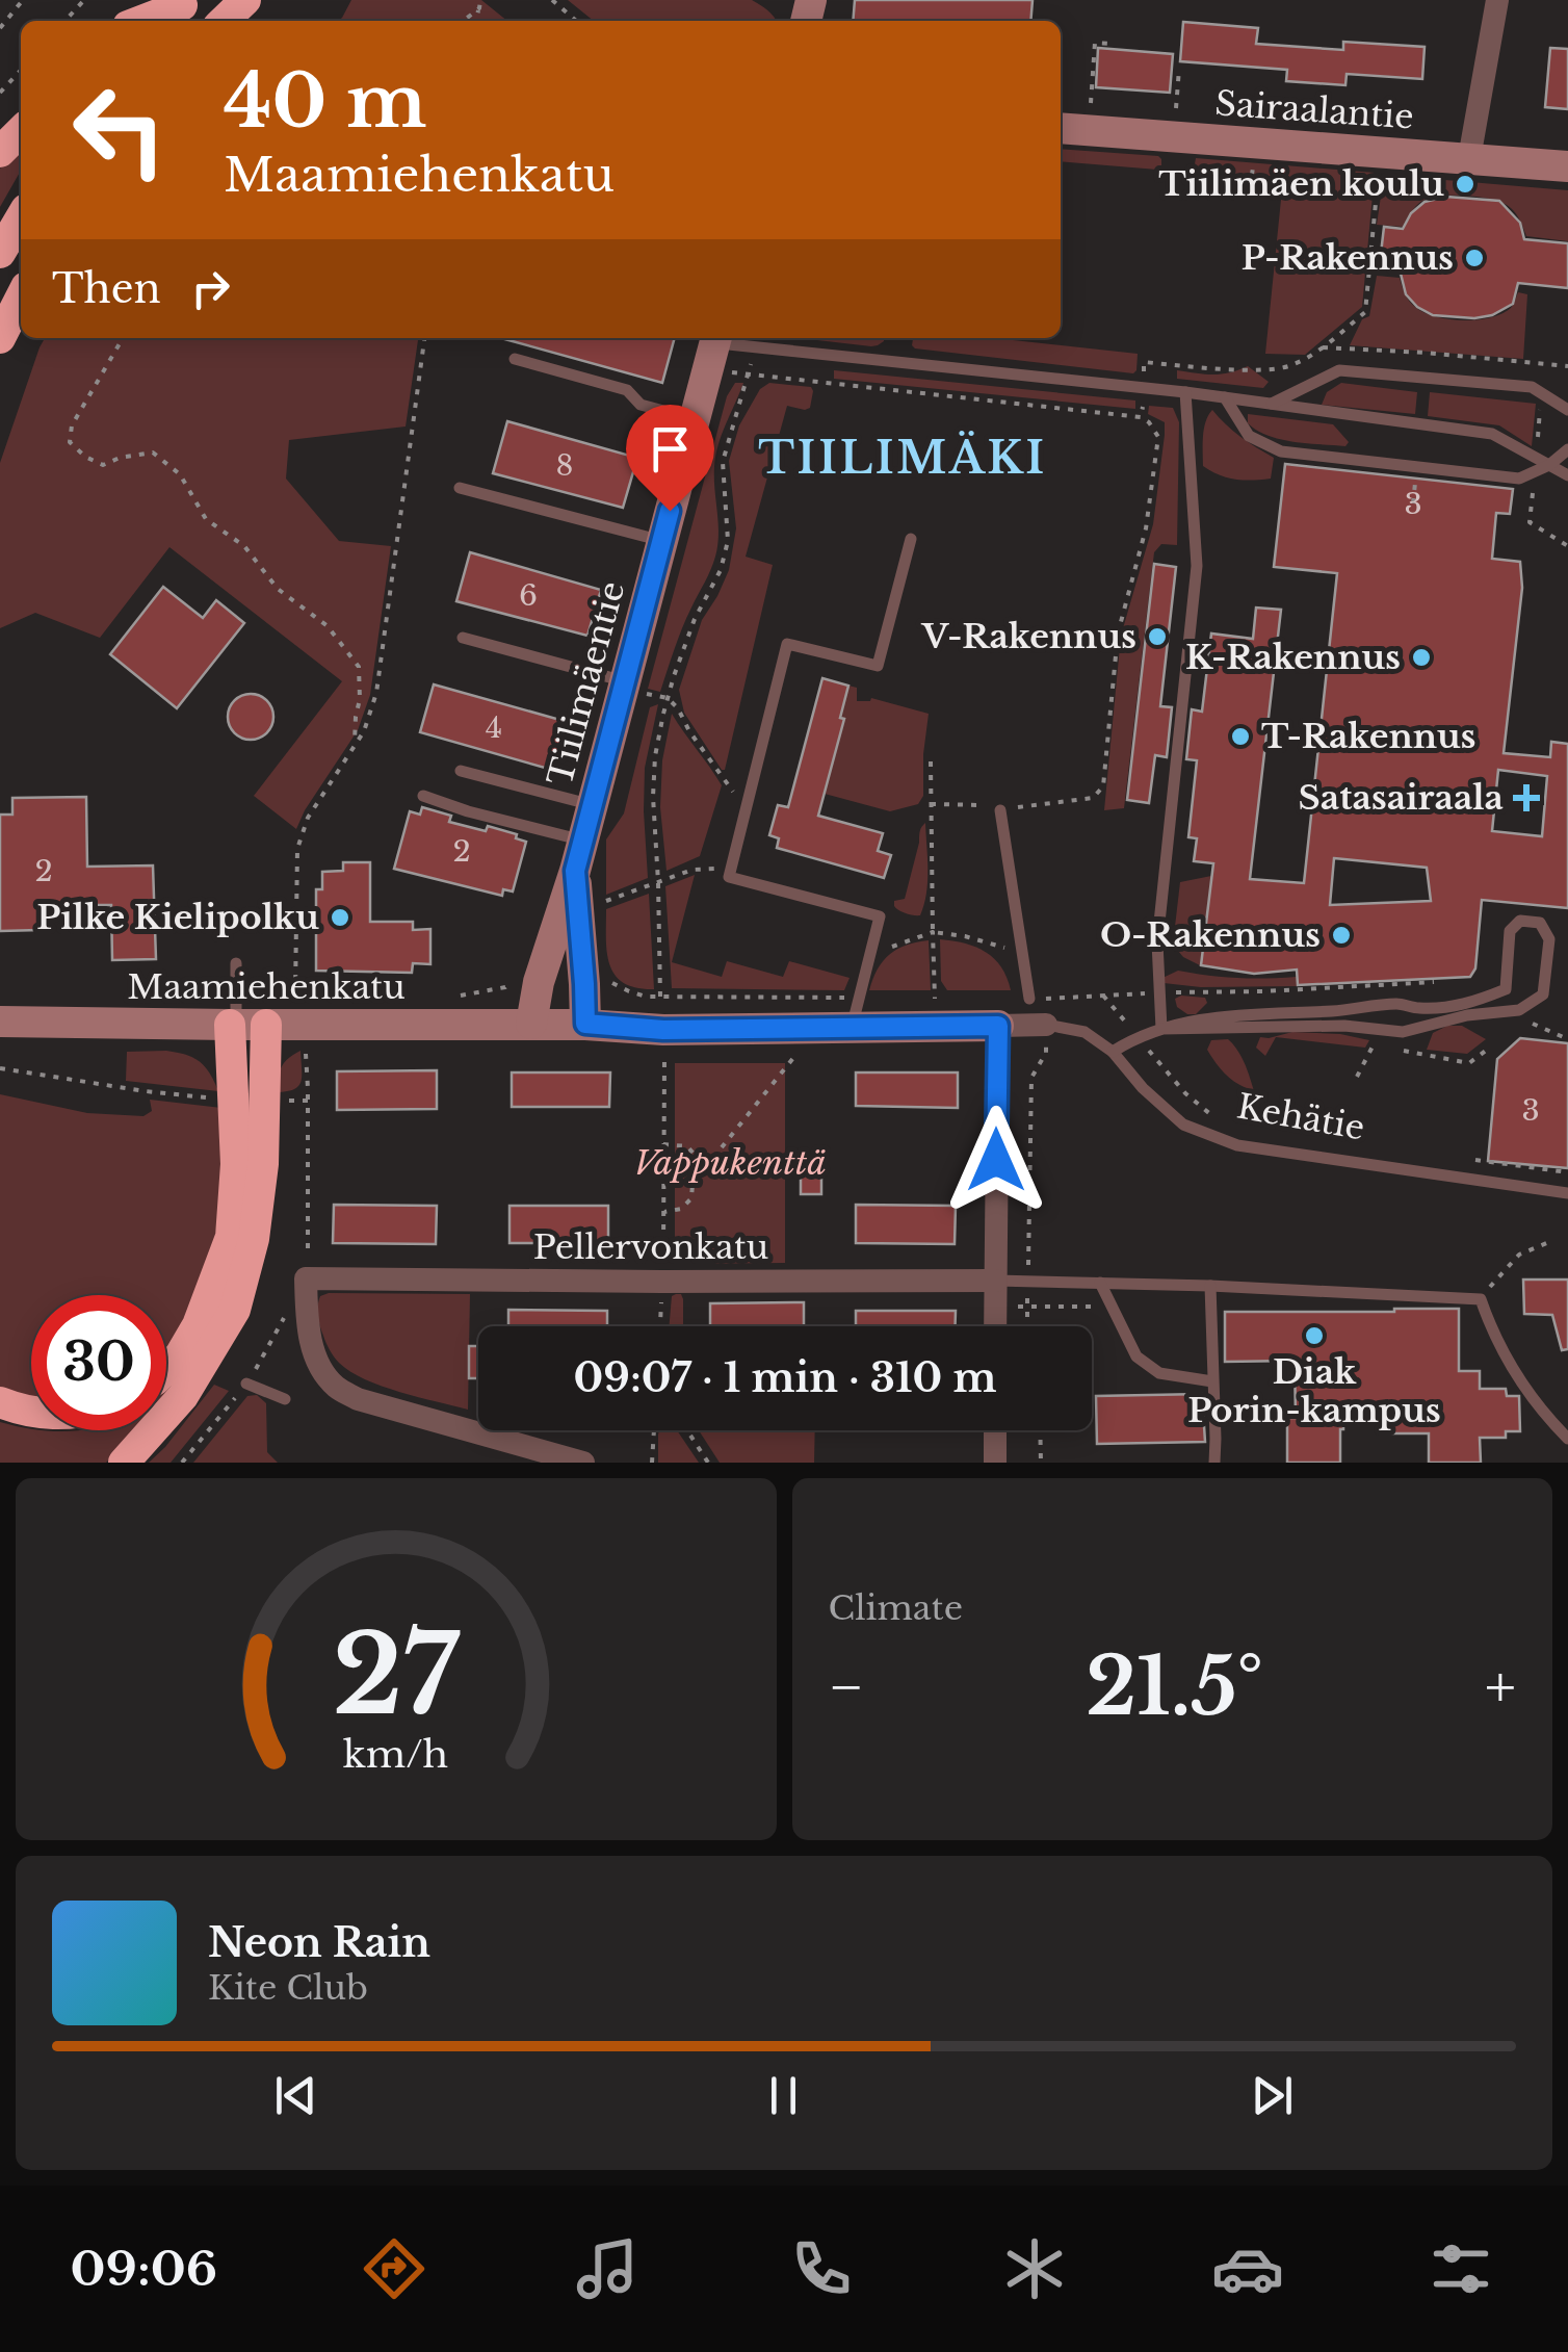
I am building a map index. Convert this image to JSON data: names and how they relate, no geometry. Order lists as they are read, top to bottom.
{
  "streets": {
    "street": [
      "Sairaalantie",
      "Tiilimäentie",
      "Maamiehenkatu",
      "Kehätie",
      "Pellervonkatu"
    ]
  },
  "crossings": [
    ["Tiilimäentie", "Maamiehenkatu"]
  ],
  "districts": ["TIILIMÄKI"],
  "parks": ["Vappukenttä"],
  "places": {
    "other": [
      "Tiilimäen koulu",
      "P-Rakennus",
      "V-Rakennus",
      "K-Rakennus",
      "T-Rakennus",
      "Pilke Kielipolku",
      "O-Rakennus",
      "Diak Porin-kampus"
    ],
    "health": ["Satasairaala"]
  },
  "house_numbers": [
    "8",
    "3",
    "6",
    "4",
    "2",
    "2",
    "3"
  ],
  "page": {
    "turn": ["40 m", "Maamiehenkatu"],
    "then": "Then",
    "limit": "30",
    "trip": "09:07 · 1 min · 310 m",
    "tile": "Climate",
    "heat": ["−", "21.5°", "+"],
    "song": ["Neon Rain", "Kite Club"],
    "tabs": "09:06",
    "gauge": ["27", "km/h"]
  }
}
